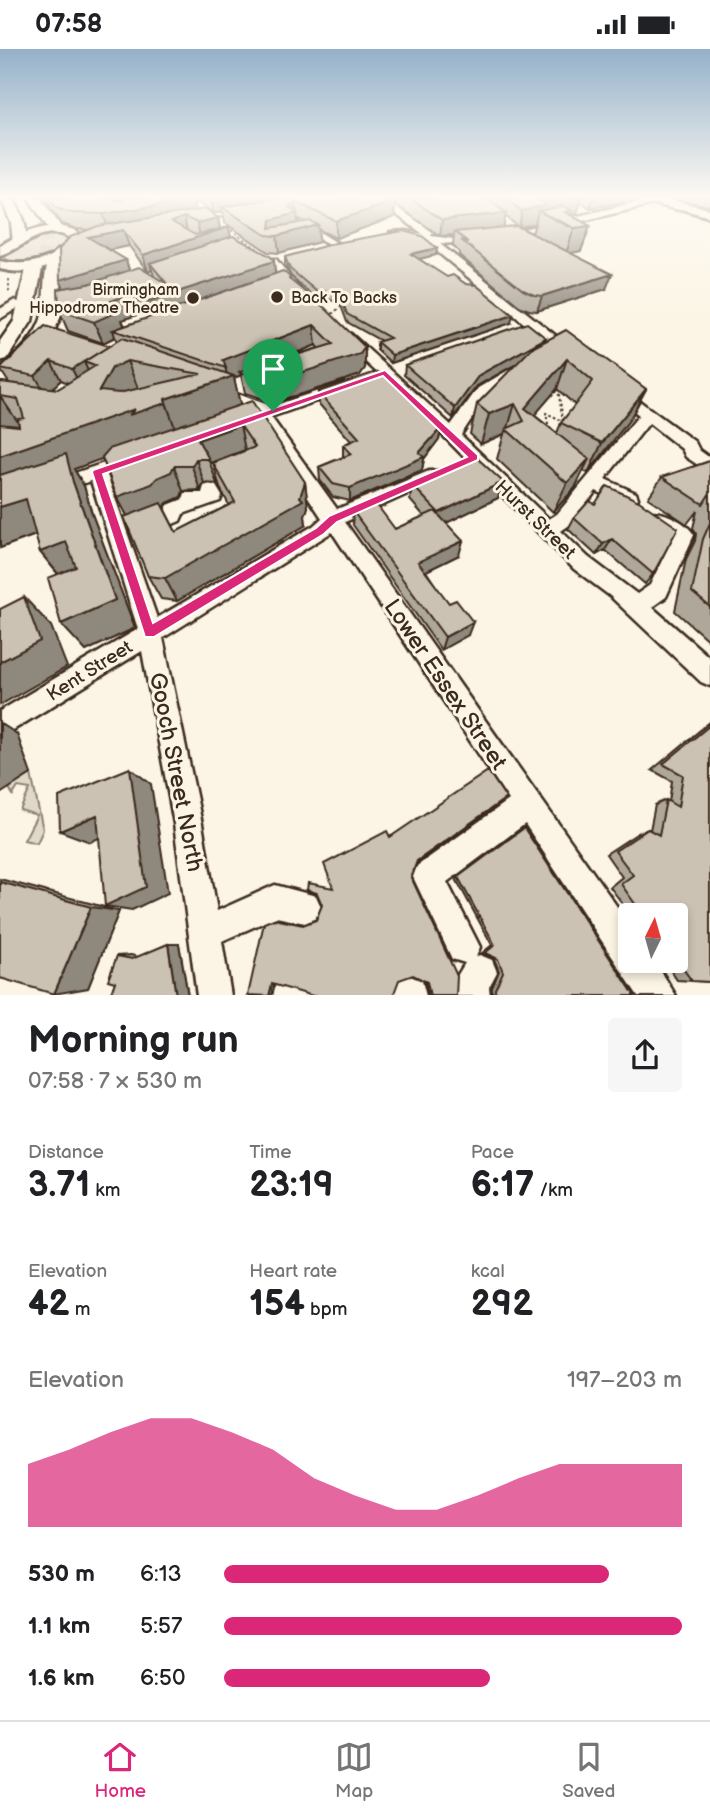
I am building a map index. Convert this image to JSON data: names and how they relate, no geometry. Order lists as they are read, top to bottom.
{
  "streets": {
    "street": [
      "Hurst Street",
      "Kent Street",
      "Lower Essex Street",
      "Gooch Street North"
    ]
  },
  "crossings": [
    ["Hurst Street", "Kent Street"],
    ["Kent Street", "Lower Essex Street"],
    ["Kent Street", "Gooch Street North"]
  ],
  "places": ["Back To Backs", "Birmingham Hippodrome Theatre"],
  "north": "top",
  "page": {
    "status": "07:58",
    "heading": ["Morning run", "07:58 · 7 × 530 m"],
    "stats": [
      ["Distance", "3.71 km"],
      ["Time", "23:19"],
      ["Pace", "6:17 /km"],
      ["Elevation", "42 m"],
      ["Heart rate", "154 bpm"],
      ["kcal", "292"]
    ],
    "chart": ["Elevation", "197–203 m"],
    "list": [
      {
        "name": "530 m",
        "note": "6:13"
      },
      {
        "name": "1.1 km",
        "note": "5:57"
      },
      {
        "name": "1.6 km",
        "note": "6:50"
      }
    ],
    "tabs": ["Home", "Map", "Saved"]
  }
}
